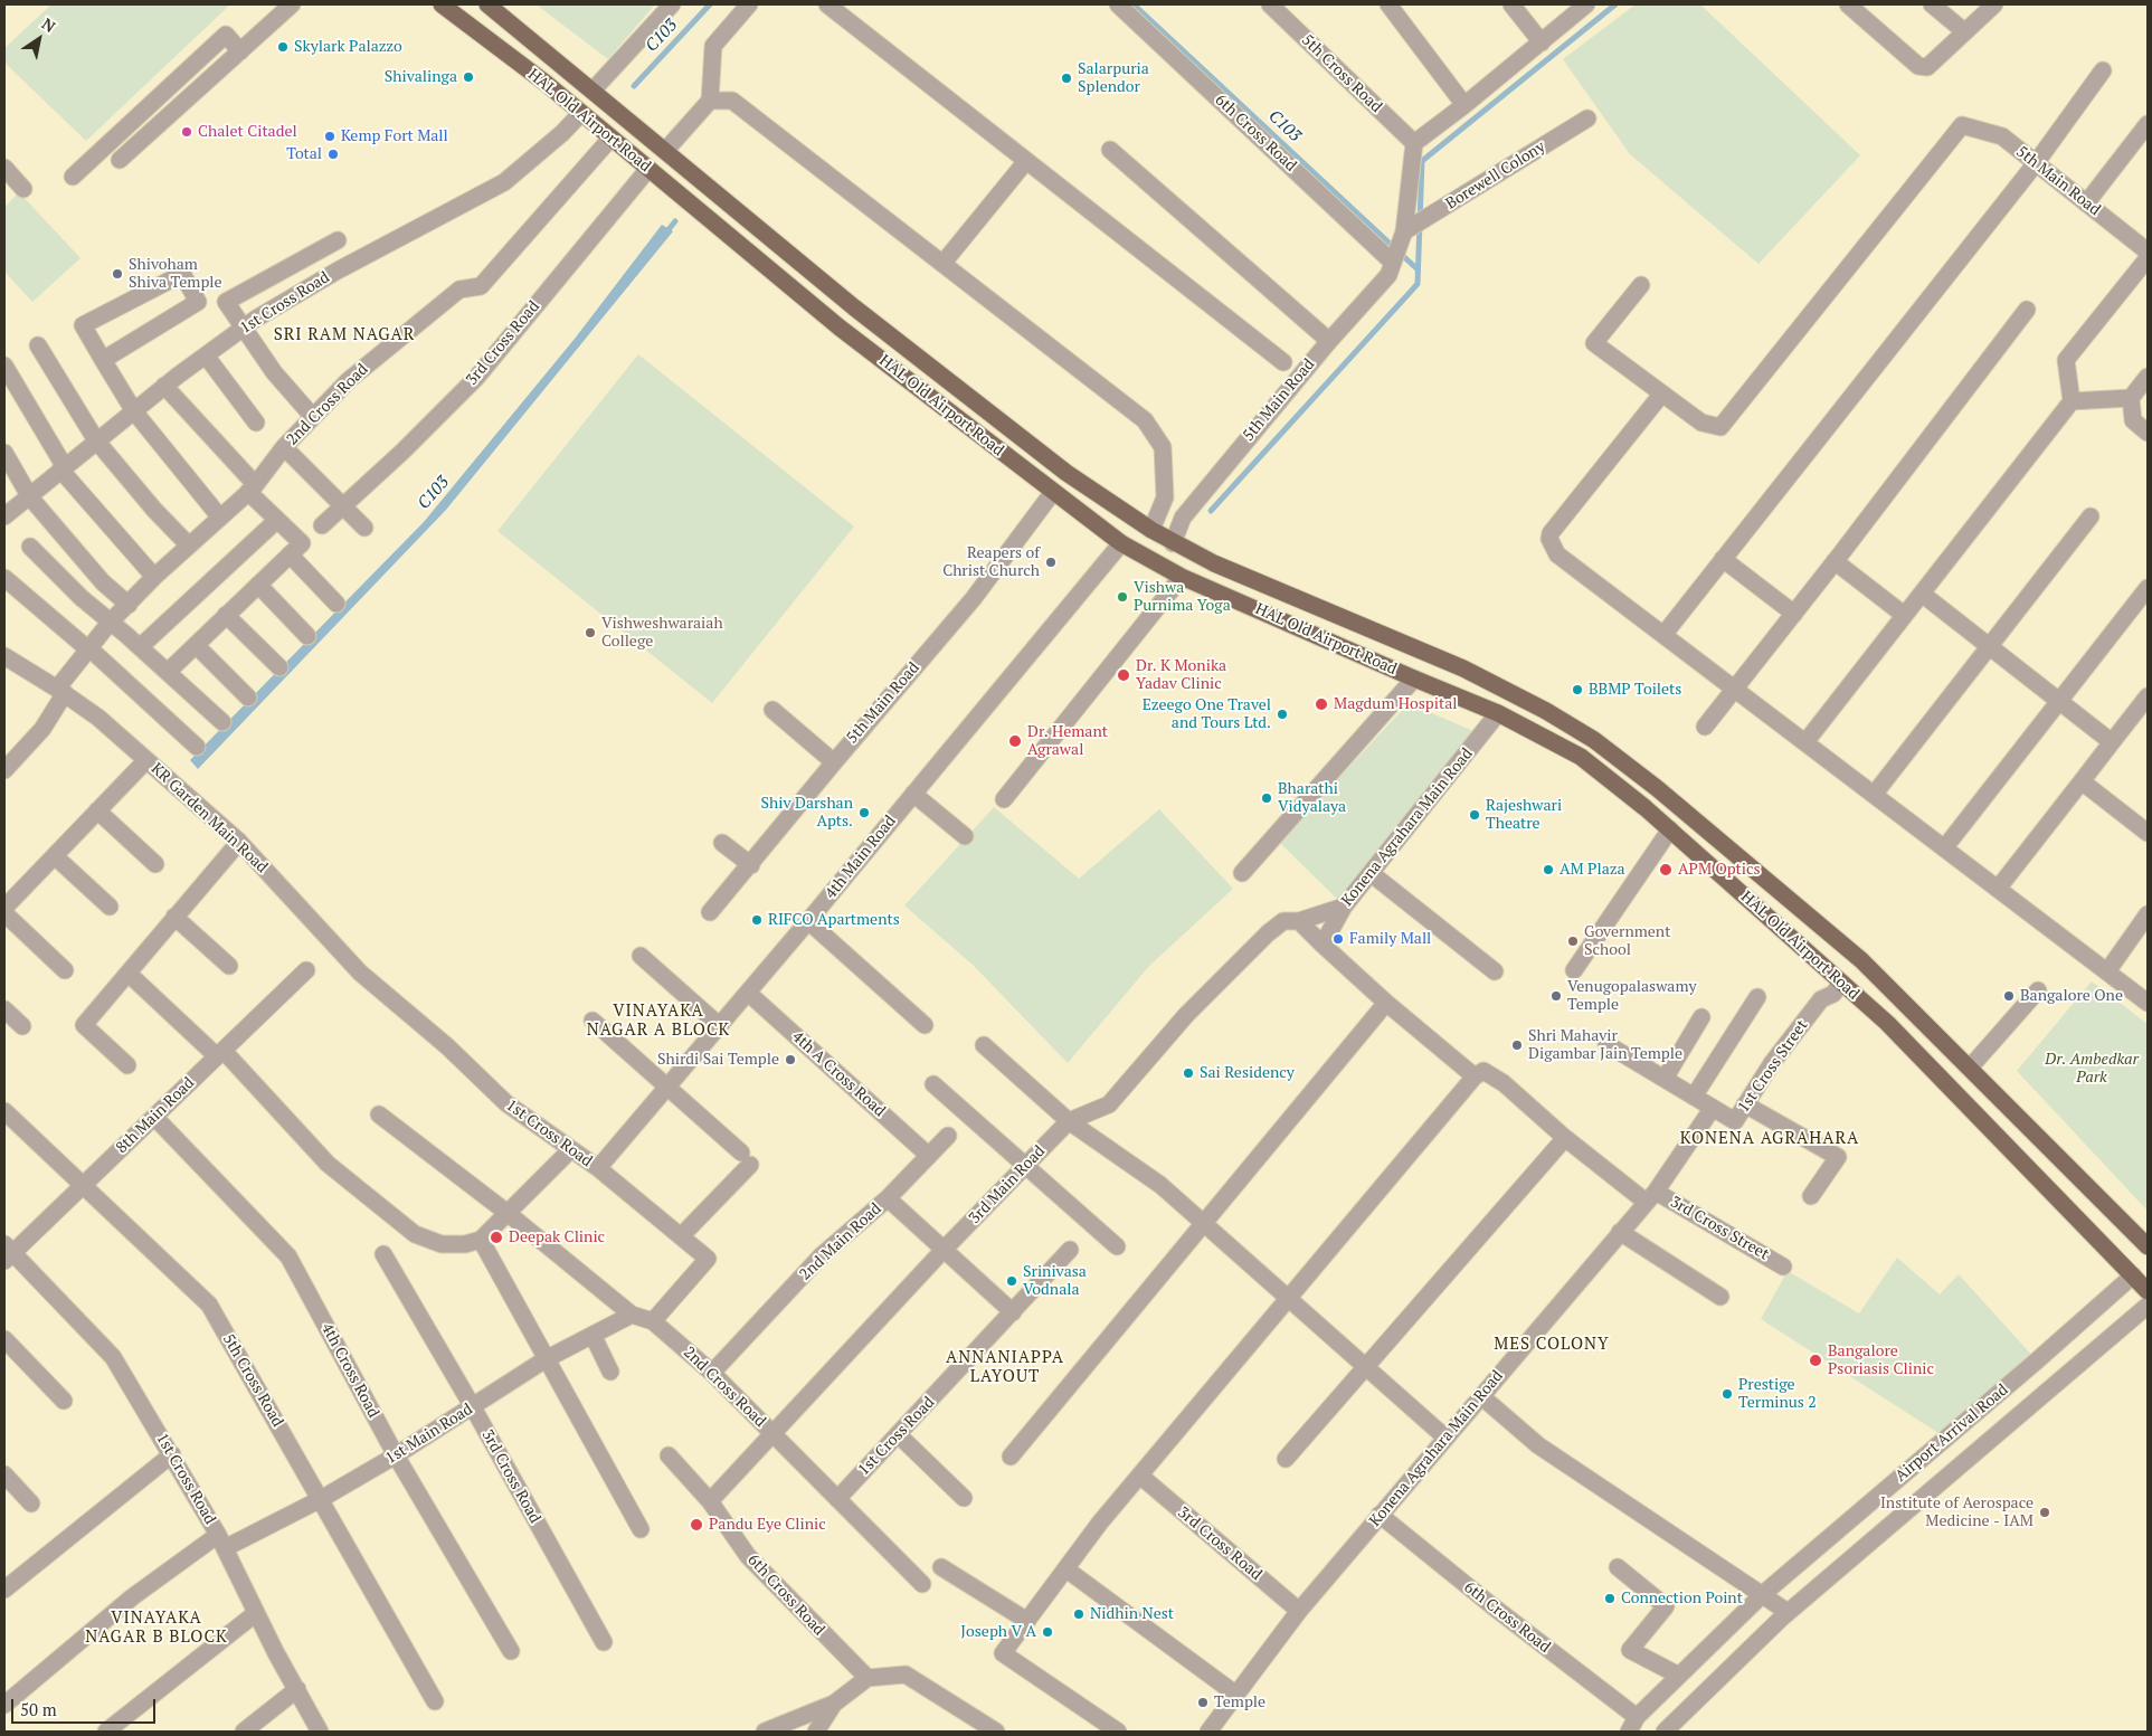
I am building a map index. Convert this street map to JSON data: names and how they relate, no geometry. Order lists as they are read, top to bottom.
{
  "streets": {
    "main road": ["HAL Old Airport Road"],
    "street": [
      "5th Cross Road",
      "6th Cross Road",
      "Borewell Colony",
      "5th Main Road",
      "1st Cross Road",
      "3rd Cross Road",
      "2nd Cross Road",
      "KR Garden Main Road",
      "Konena Agrahara Main Road",
      "4th Main Road",
      "1st Cross Street",
      "4th A Cross Road",
      "8th Main Road",
      "3rd Main Road",
      "3rd Cross Street",
      "2nd Main Road",
      "4th Cross Road",
      "Airport Arrival Road",
      "1st Main Road"
    ]
  },
  "crossings": [
    ["5th Cross Road", "5th Main Road"],
    ["5th Cross Road", "8th Main Road"],
    ["5th Cross Road", "1st Main Road"],
    ["HAL Old Airport Road", "5th Main Road"],
    ["HAL Old Airport Road", "1st Cross Road"],
    ["HAL Old Airport Road", "3rd Cross Road"],
    ["HAL Old Airport Road", "2nd Cross Road"],
    ["HAL Old Airport Road", "Konena Agrahara Main Road"],
    ["HAL Old Airport Road", "4th Main Road"],
    ["HAL Old Airport Road", "1st Cross Street"],
    ["HAL Old Airport Road", "Airport Arrival Road"],
    ["6th Cross Road", "5th Main Road"],
    ["6th Cross Road", "Konena Agrahara Main Road"],
    ["6th Cross Road", "3rd Main Road"],
    ["6th Cross Road", "Airport Arrival Road"],
    ["Borewell Colony", "5th Main Road"],
    ["1st Cross Road", "2nd Cross Road"],
    ["1st Cross Road", "KR Garden Main Road"],
    ["1st Cross Road", "4th Main Road"],
    ["1st Cross Road", "8th Main Road"],
    ["1st Cross Road", "1st Main Road"],
    ["3rd Cross Road", "Konena Agrahara Main Road"],
    ["3rd Cross Road", "1st Main Road"],
    ["2nd Cross Road", "KR Garden Main Road"],
    ["2nd Cross Road", "3rd Main Road"],
    ["2nd Cross Road", "2nd Main Road"],
    ["2nd Cross Road", "1st Main Road"],
    ["Konena Agrahara Main Road", "1st Cross Street"],
    ["Konena Agrahara Main Road", "3rd Main Road"],
    ["Konena Agrahara Main Road", "3rd Cross Street"],
    ["4th Main Road", "4th A Cross Road"],
    ["1st Cross Street", "3rd Cross Street"],
    ["4th A Cross Road", "2nd Main Road"],
    ["8th Main Road", "4th Cross Road"],
    ["4th Cross Road", "1st Main Road"]
  ],
  "districts": [
    "SRI RAM NAGAR",
    "VINAYAKA NAGAR A BLOCK",
    "KONENA AGRAHARA",
    "MES COLONY",
    "ANNANIAPPA LAYOUT",
    "VINAYAKA NAGAR B BLOCK"
  ],
  "water": ["C103"],
  "parks": ["Dr. Ambedkar Park"],
  "places": [
    "Skylark Palazzo",
    "Shivalinga",
    "Salarpuria Splendor",
    "Chalet Citadel",
    "Kemp Fort Mall",
    "Total",
    "Shivoham Shiva Temple",
    "Reapers of Christ Church",
    "Vishwa Purnima Yoga",
    "Vishweshwaraiah College",
    "Dr. K Monika Yadav Clinic",
    "BBMP Toilets",
    "Magdum Hospital",
    "Ezeego One Travel and Tours Ltd.",
    "Dr. Hemant Agrawal",
    "Bharathi Vidyalaya",
    "Shiv Darshan Apts.",
    "Rajeshwari Theatre",
    "AM Plaza",
    "APM Optics",
    "RIFCO Apartments",
    "Family Mall",
    "Government School",
    "Venugopalaswamy Temple",
    "Bangalore One",
    "Shri Mahavir Digambar Jain Temple",
    "Shirdi Sai Temple",
    "Sai Residency",
    "Deepak Clinic",
    "Srinivasa Vodnala",
    "Bangalore Psoriasis Clinic",
    "Prestige Terminus 2",
    "Institute of Aerospace Medicine - IAM",
    "Pandu Eye Clinic",
    "Connection Point",
    "Nidhin Nest",
    "Joseph V A",
    "Temple"
  ],
  "scale_bar": "50 m",
  "north": "top right"
}
